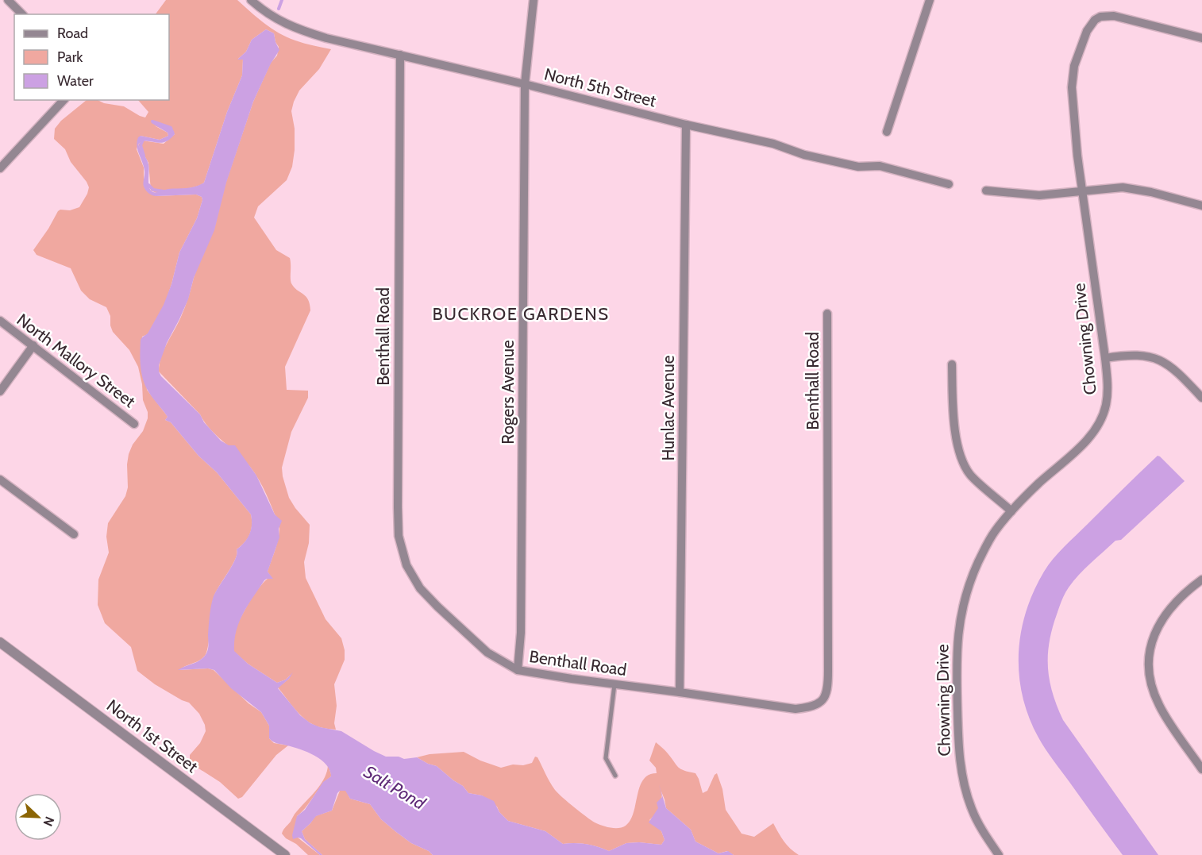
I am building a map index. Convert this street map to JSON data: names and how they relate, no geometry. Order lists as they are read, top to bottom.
{
  "streets": {
    "street": [
      "North 5th Street",
      "Benthall Road",
      "Chowning Drive",
      "North Mallory Street",
      "Rogers Avenue",
      "Hunlac Avenue",
      "North 1st Street"
    ]
  },
  "crossings": [
    ["North 5th Street", "Benthall Road"],
    ["North 5th Street", "Rogers Avenue"],
    ["North 5th Street", "Hunlac Avenue"],
    ["Benthall Road", "Rogers Avenue"],
    ["Benthall Road", "Hunlac Avenue"]
  ],
  "districts": ["BUCKROE GARDENS"],
  "water": ["Salt Pond"],
  "legend": ["Road", "Park", "Water"],
  "north": "bottom right"
}
